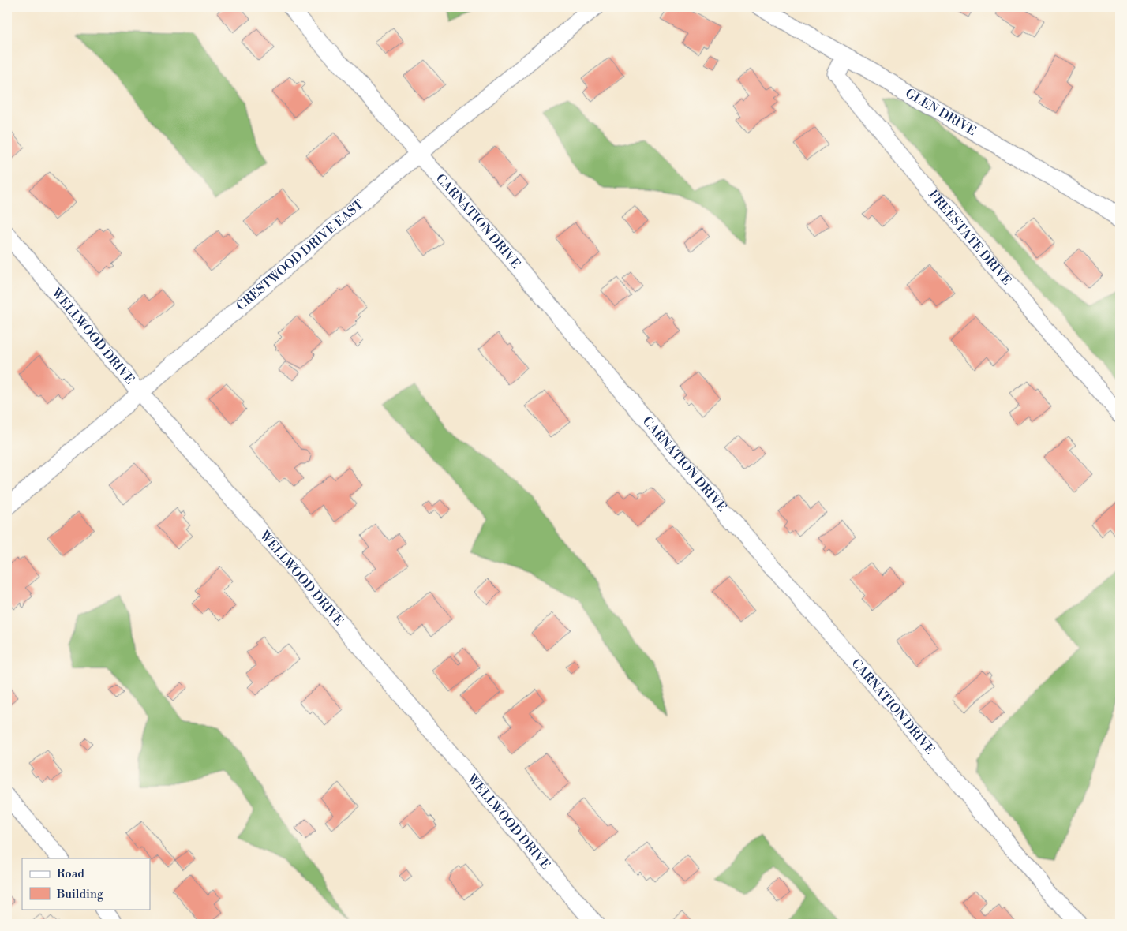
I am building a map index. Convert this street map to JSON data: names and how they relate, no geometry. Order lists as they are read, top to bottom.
{
  "streets": {
    "street": [
      "GLEN DRIVE",
      "CARNATION DRIVE",
      "FREESTATE DRIVE",
      "CRESTWOOD DRIVE EAST",
      "WELLWOOD DRIVE"
    ]
  },
  "crossings": [
    ["GLEN DRIVE", "FREESTATE DRIVE"],
    ["CARNATION DRIVE", "CRESTWOOD DRIVE EAST"],
    ["CRESTWOOD DRIVE EAST", "WELLWOOD DRIVE"]
  ],
  "legend": ["Road", "Building"]
}
